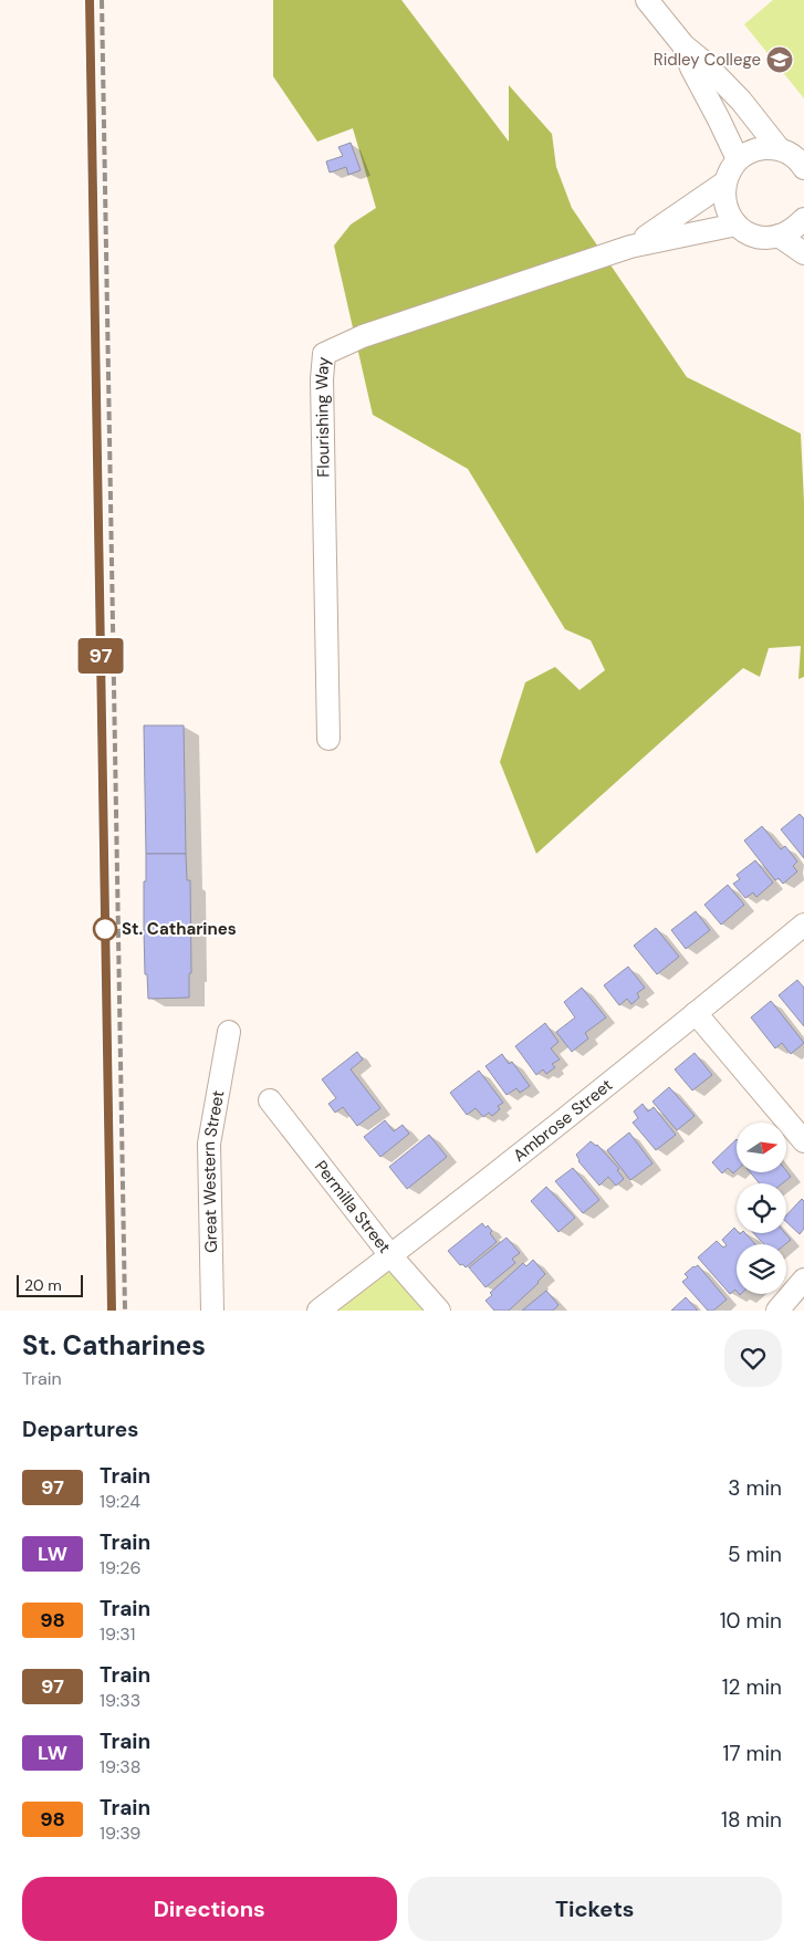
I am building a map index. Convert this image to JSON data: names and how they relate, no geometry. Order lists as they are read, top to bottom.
{
  "streets": {
    "street": [
      "Flourishing Way",
      "Ambrose Street",
      "Great Western Street",
      "Permilla Street"
    ]
  },
  "crossings": [
    ["Ambrose Street", "Permilla Street"]
  ],
  "places": {
    "school or university": ["Ridley College"],
    "other": ["St. Catharines"]
  },
  "scale_bar": "20 m",
  "north": "right",
  "page": {
    "on_map": "97",
    "scale": "20 m",
    "heading": [
      ["St. Catharines", "Train"],
      "Departures"
    ],
    "list": [
      {
        "mark": "97",
        "name": "Train",
        "note": "19:24",
        "value": "3 min"
      },
      {
        "mark": "LW",
        "name": "Train",
        "note": "19:26",
        "value": "5 min"
      },
      {
        "mark": "98",
        "name": "Train",
        "note": "19:31",
        "value": "10 min"
      },
      {
        "mark": "97",
        "name": "Train",
        "note": "19:33",
        "value": "12 min"
      },
      {
        "mark": "LW",
        "name": "Train",
        "note": "19:38",
        "value": "17 min"
      },
      {
        "mark": "98",
        "name": "Train",
        "note": "19:39",
        "value": "18 min"
      }
    ],
    "buttons": ["Directions", "Tickets"]
  }
}
